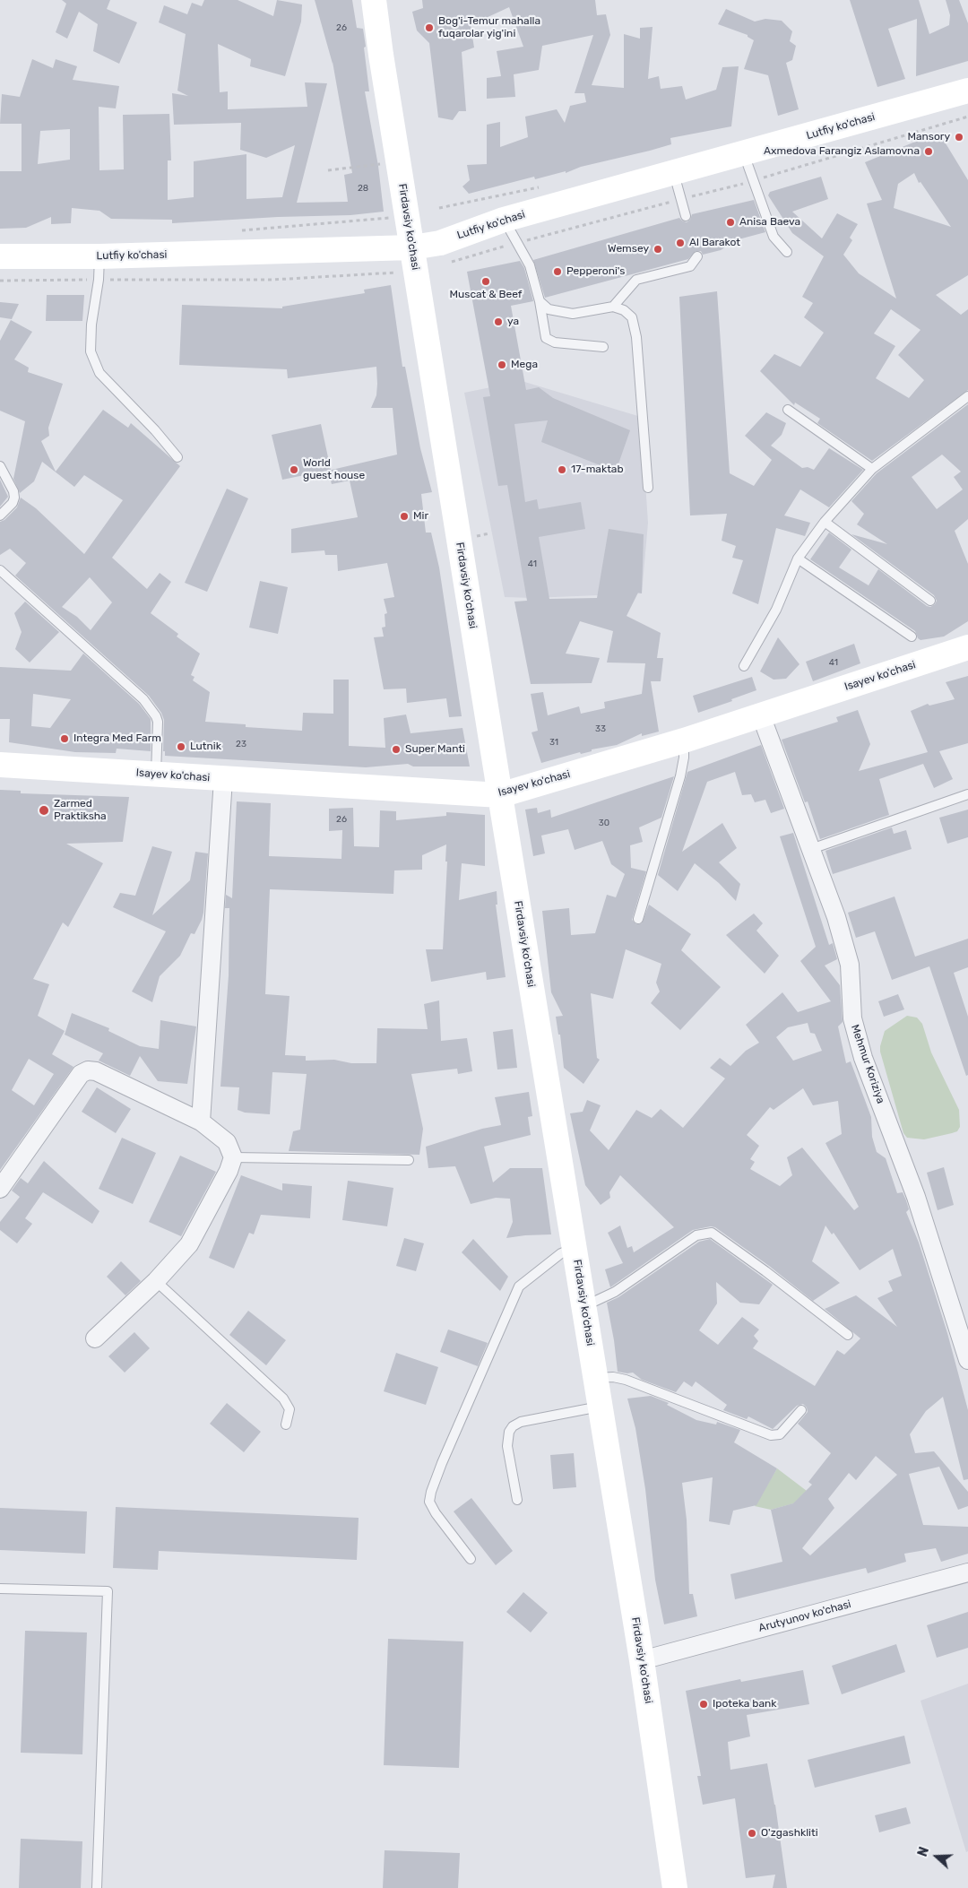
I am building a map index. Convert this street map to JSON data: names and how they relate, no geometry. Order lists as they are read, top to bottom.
{
  "streets": {
    "main road": ["Lutfiy ko'chasi", "Firdavsiy ko'chasi", "Isayev ko'chasi"],
    "street": ["Mehmur Koriziya", "Arutyunov ko'chasi"]
  },
  "crossings": [
    ["Lutfiy ko'chasi", "Firdavsiy ko'chasi"],
    ["Firdavsiy ko'chasi", "Isayev ko'chasi"],
    ["Firdavsiy ko'chasi", "Arutyunov ko'chasi"],
    ["Isayev ko'chasi", "Mehmur Koriziya"]
  ],
  "places": [
    "Bog'i-Temur mahalla fuqarolar yig'ini",
    "Mansory",
    "Axmedova Farangiz Aslamovna",
    "Anisa Baeva",
    "Al Barakot",
    "Wemsey",
    "Pepperoni's",
    "Muscat & Beef",
    "ya",
    "Mega",
    "World guest house",
    "17-maktab",
    "Mir",
    "Integra Med Farm",
    "Lutnik",
    "Super Manti",
    "Zarmed Praktiksha",
    "Ipoteka bank",
    "O'zgashkliti"
  ],
  "house_numbers": [
    "26",
    "28",
    "41",
    "41",
    "33",
    "31",
    "23",
    "26",
    "30"
  ],
  "north": "left"
}
